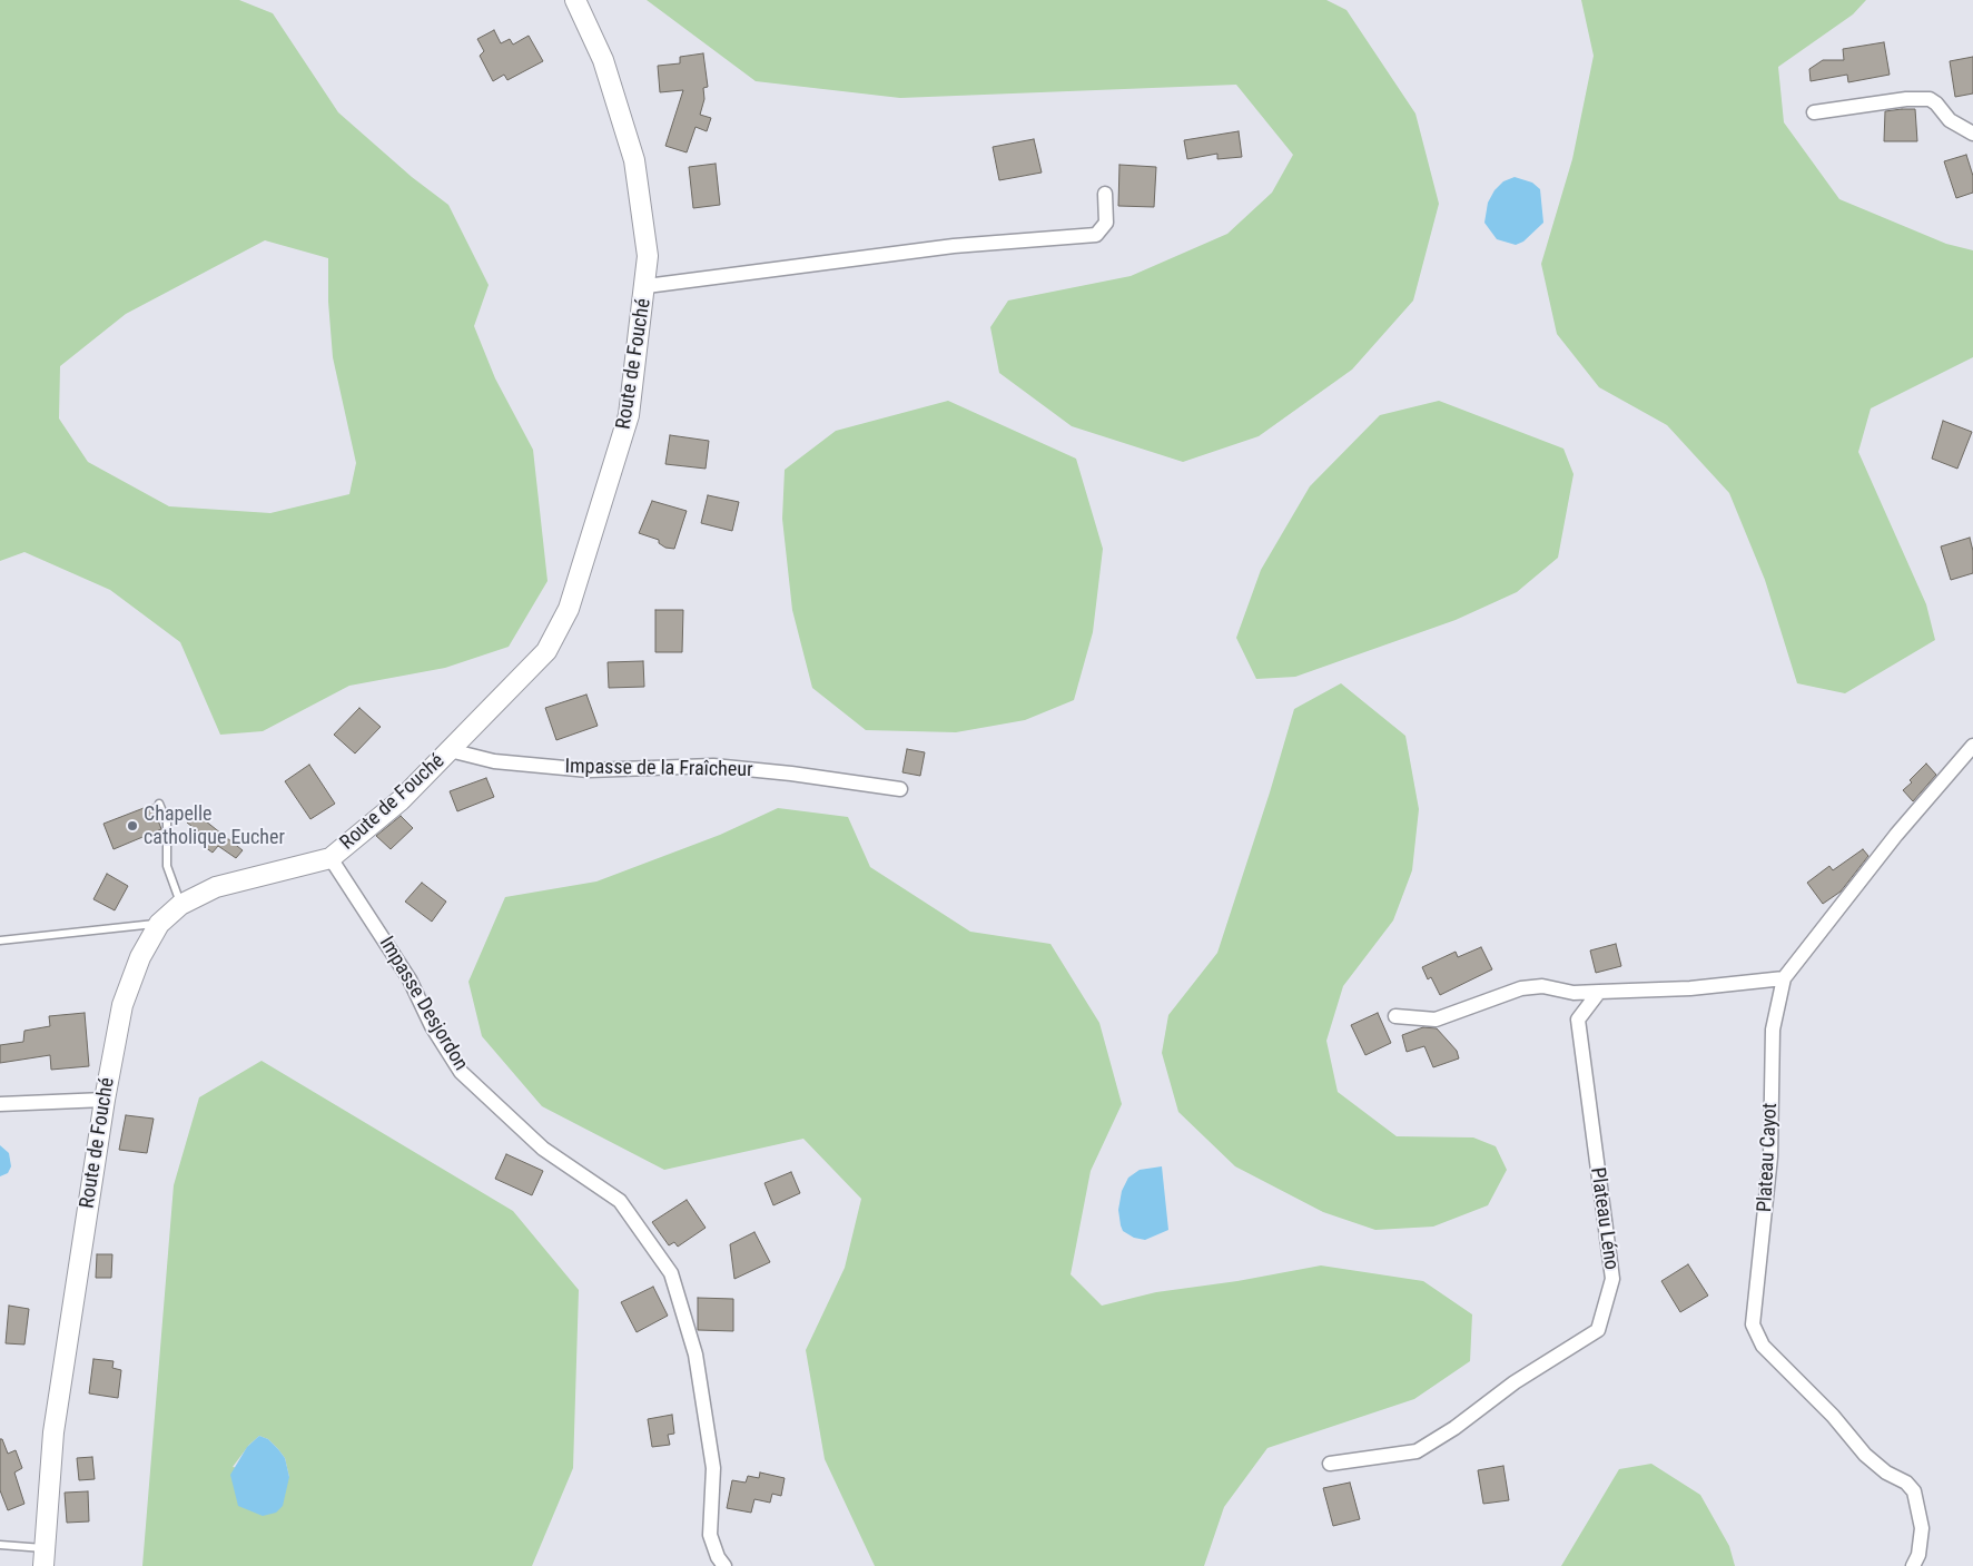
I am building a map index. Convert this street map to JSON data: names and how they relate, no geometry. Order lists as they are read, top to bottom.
{
  "streets": {
    "main road": ["Route de Fouché"],
    "street": [
      "Impasse de la Fraîcheur",
      "Impasse Desjordon",
      "Plateau Cayot",
      "Plateau Léno"
    ]
  },
  "crossings": [
    ["Route de Fouché", "Impasse de la Fraîcheur"],
    ["Route de Fouché", "Impasse Desjordon"]
  ],
  "places": ["Chapelle catholique Eucher"]
}
